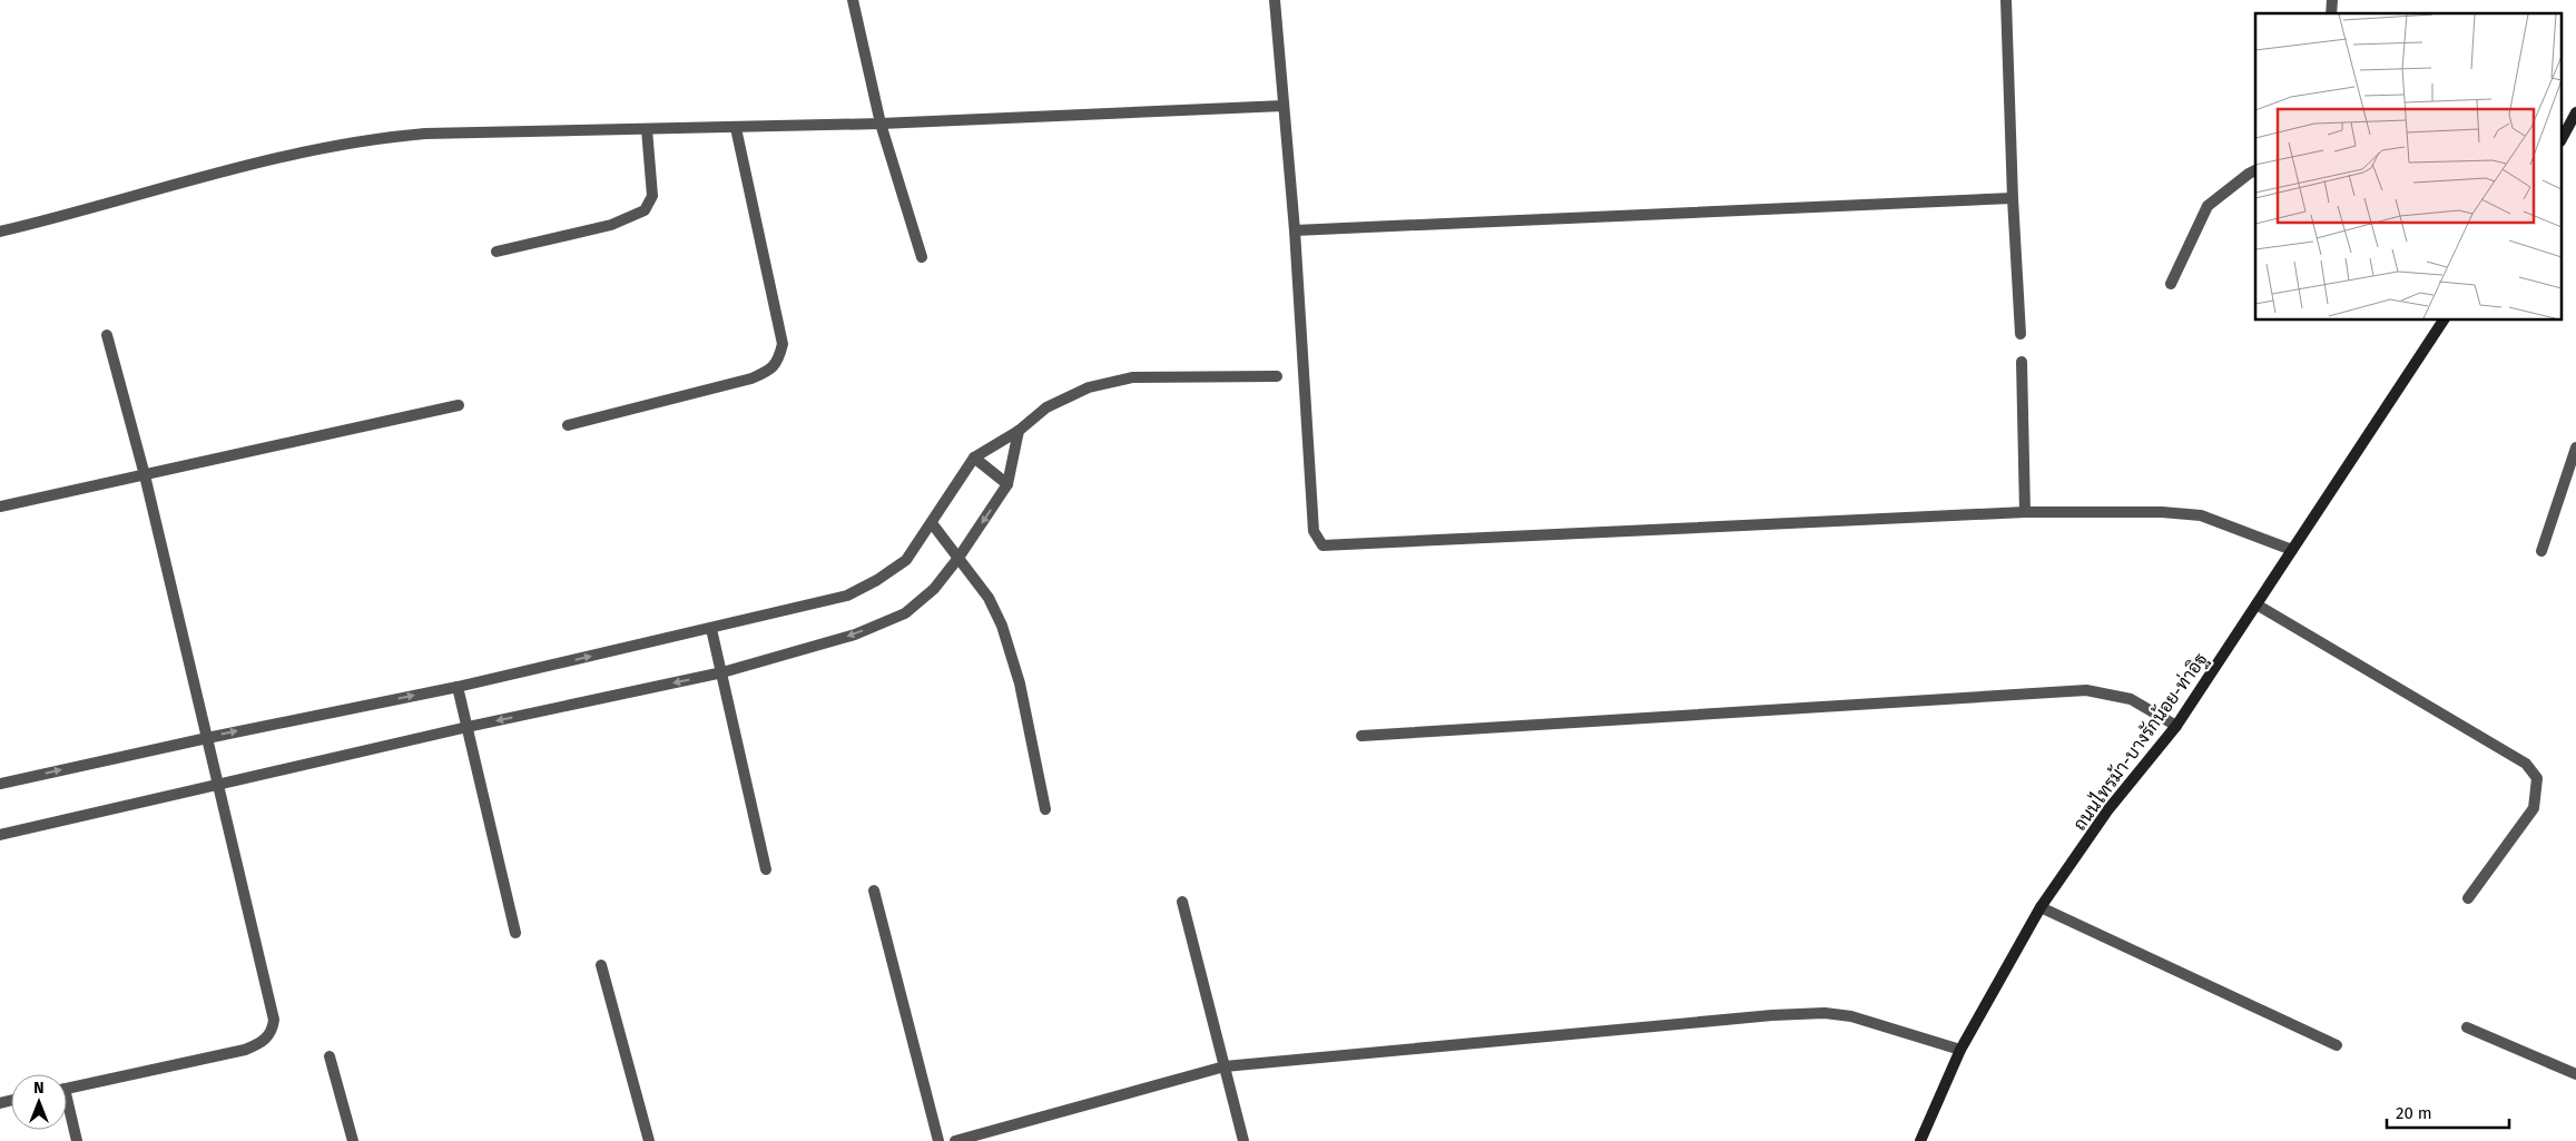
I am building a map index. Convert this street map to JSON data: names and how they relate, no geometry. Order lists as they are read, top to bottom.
{
  "streets": {
    "street": ["ถนนไทรม้า-บางรักน้อย-ท่าอิฐ"]
  },
  "scale_bar": "20 m",
  "north": "top"
}
